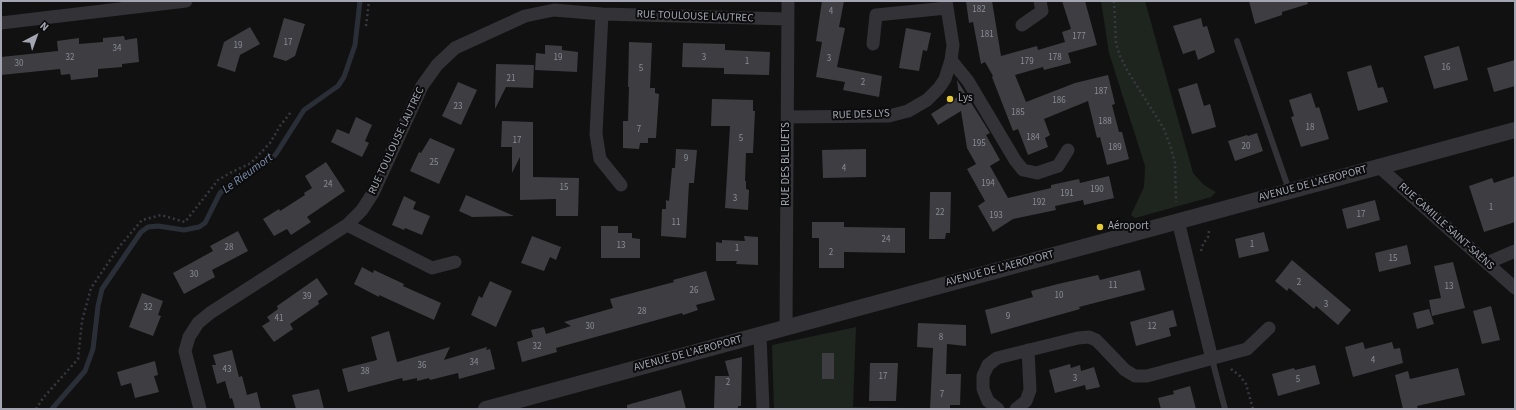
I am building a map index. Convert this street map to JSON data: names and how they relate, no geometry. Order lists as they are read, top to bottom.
{
  "streets": {
    "street": [
      "RUE TOULOUSE LAUTREC",
      "RUE DES LYS",
      "RUE DES BLEUETS",
      "AVENUE DE L'AEROPORT",
      "RUE CAMILLE SAINT-SAËNS"
    ]
  },
  "crossings": [
    ["RUE TOULOUSE LAUTREC", "RUE DES BLEUETS"],
    ["RUE DES LYS", "RUE DES BLEUETS"],
    ["RUE DES BLEUETS", "AVENUE DE L'AEROPORT"],
    ["AVENUE DE L'AEROPORT", "RUE CAMILLE SAINT-SAËNS"]
  ],
  "water": ["Le Rieumort"],
  "places": ["Lys", "Aéroport"],
  "house_numbers": [
    "182",
    "4",
    "181",
    "177",
    "17",
    "19",
    "34",
    "32",
    "19",
    "3",
    "178",
    "3",
    "1",
    "179",
    "30",
    "16",
    "5",
    "21",
    "2",
    "187",
    "186",
    "23",
    "185",
    "188",
    "18",
    "7",
    "184",
    "5",
    "17",
    "195",
    "20",
    "189",
    "9",
    "25",
    "4",
    "194",
    "24",
    "15",
    "190",
    "191",
    "3",
    "192",
    "1",
    "22",
    "17",
    "193",
    "11",
    "24",
    "1",
    "13",
    "28",
    "1",
    "2",
    "15",
    "30",
    "2",
    "11",
    "13",
    "26",
    "10",
    "39",
    "3",
    "32",
    "28",
    "9",
    "41",
    "30",
    "12",
    "8",
    "32",
    "4",
    "34",
    "36",
    "43",
    "38",
    "17",
    "3",
    "5",
    "2",
    "7"
  ],
  "north": "top right"
}
